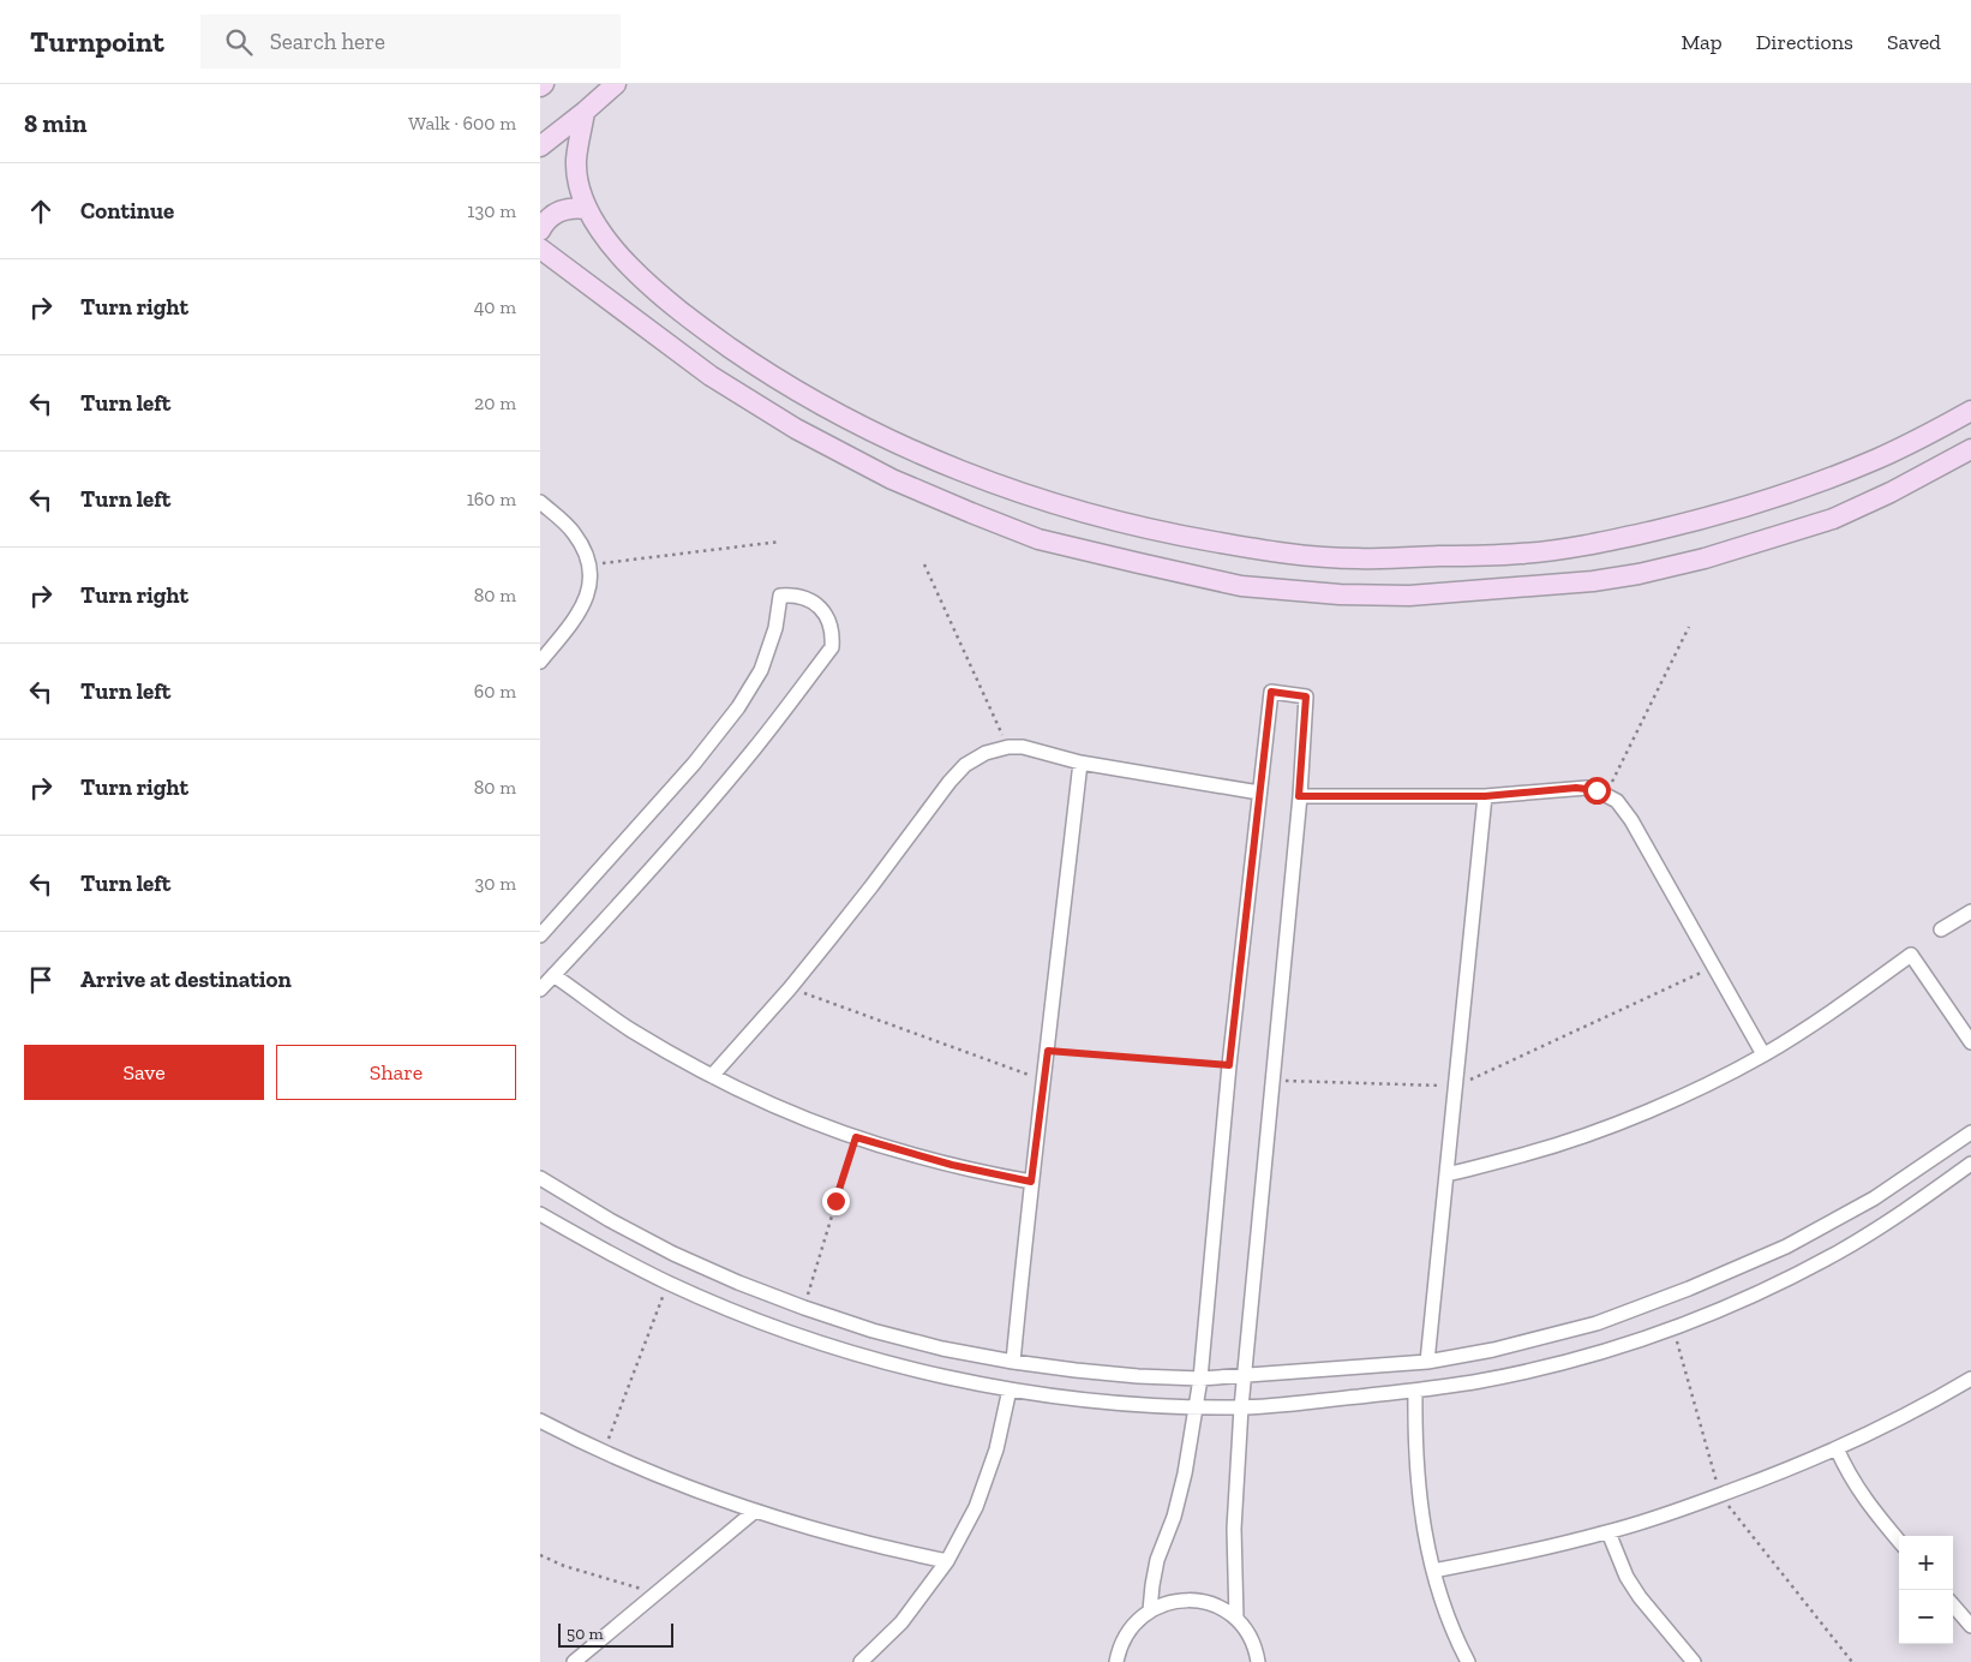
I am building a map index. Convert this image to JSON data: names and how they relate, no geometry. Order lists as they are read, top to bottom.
{
  "scale_bar": "50 m",
  "page": {
    "header": "Turnpoint",
    "search": "Search here",
    "nav": ["Map", "Directions", "Saved"],
    "heading": ["8 min", "Walk · 600 m"],
    "list": [
      ["Continue", "130 m"],
      ["Turn right", "40 m"],
      ["Turn left", "20 m"],
      ["Turn left", "160 m"],
      ["Turn right", "80 m"],
      ["Turn left", "60 m"],
      ["Turn right", "80 m"],
      ["Turn left", "30 m"],
      "Arrive at destination"
    ],
    "buttons": ["Save", "Share"],
    "map_buttons": ["+", "−"],
    "scale": "50 m"
  }
}
